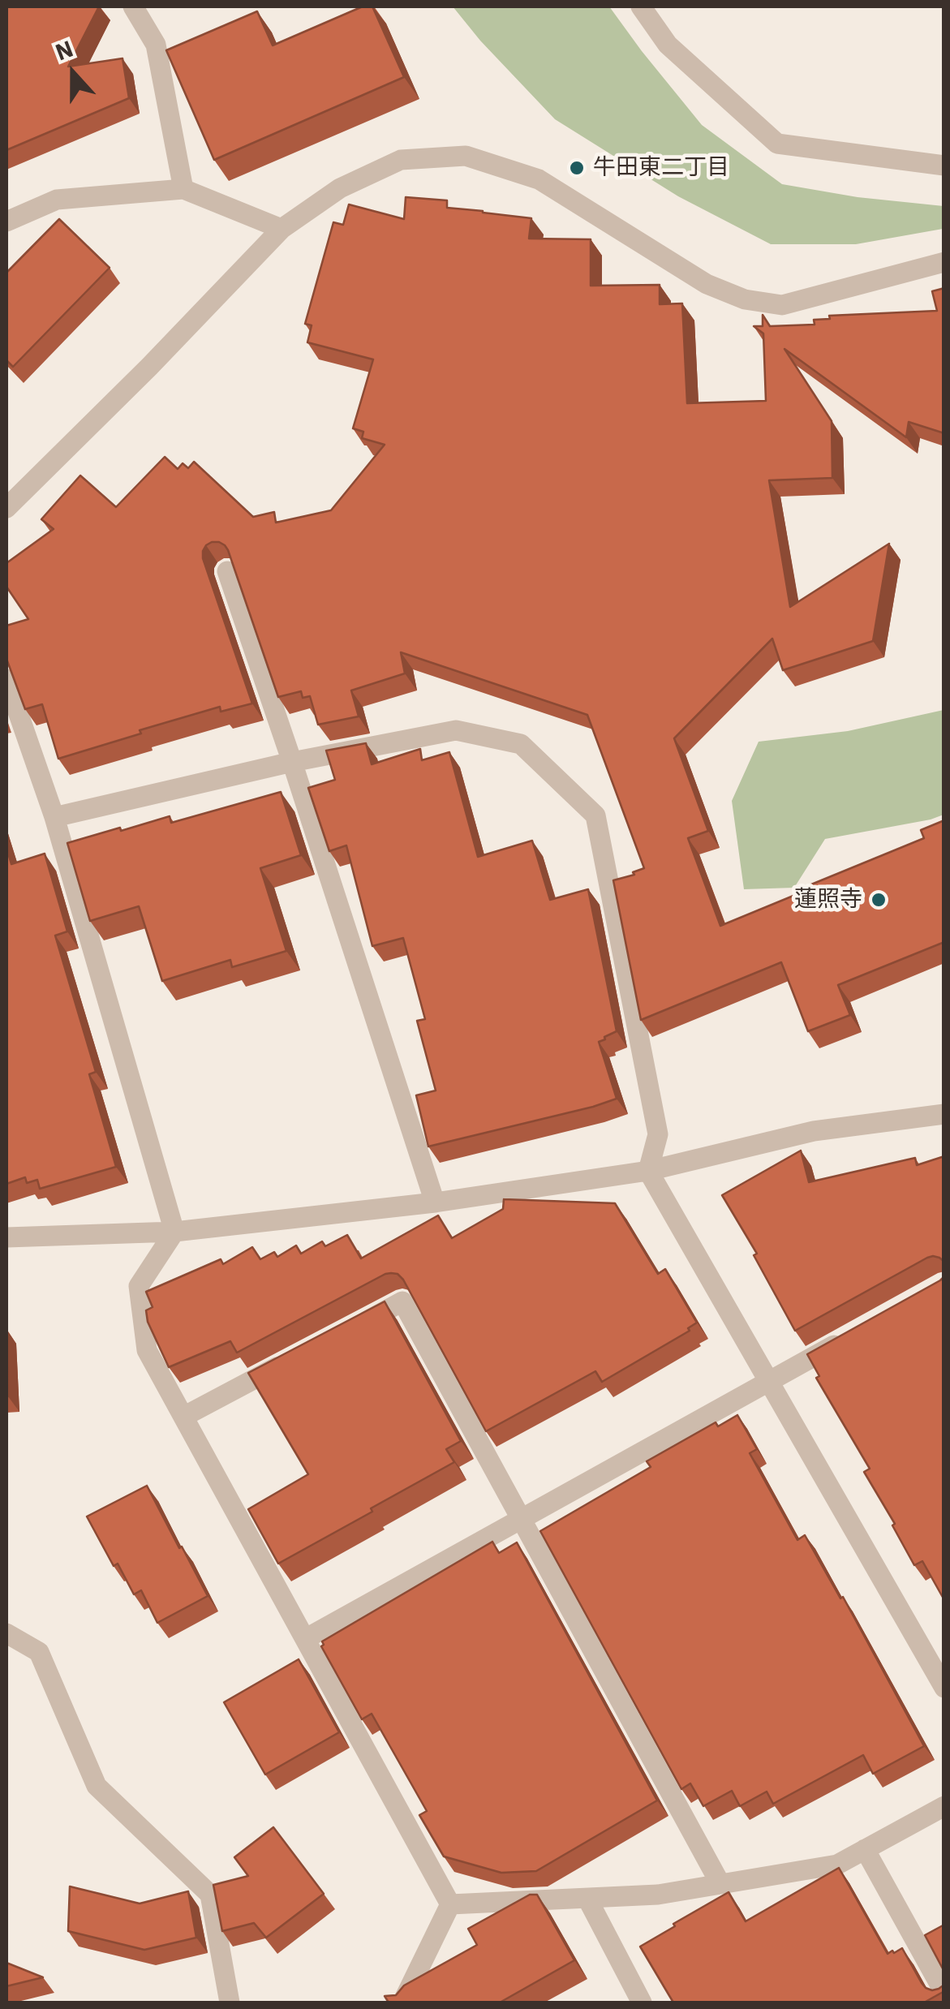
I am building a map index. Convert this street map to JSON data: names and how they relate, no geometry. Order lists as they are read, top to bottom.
{
  "places": ["牛田東二丁目", "蓮照寺"],
  "north": "top"
}
